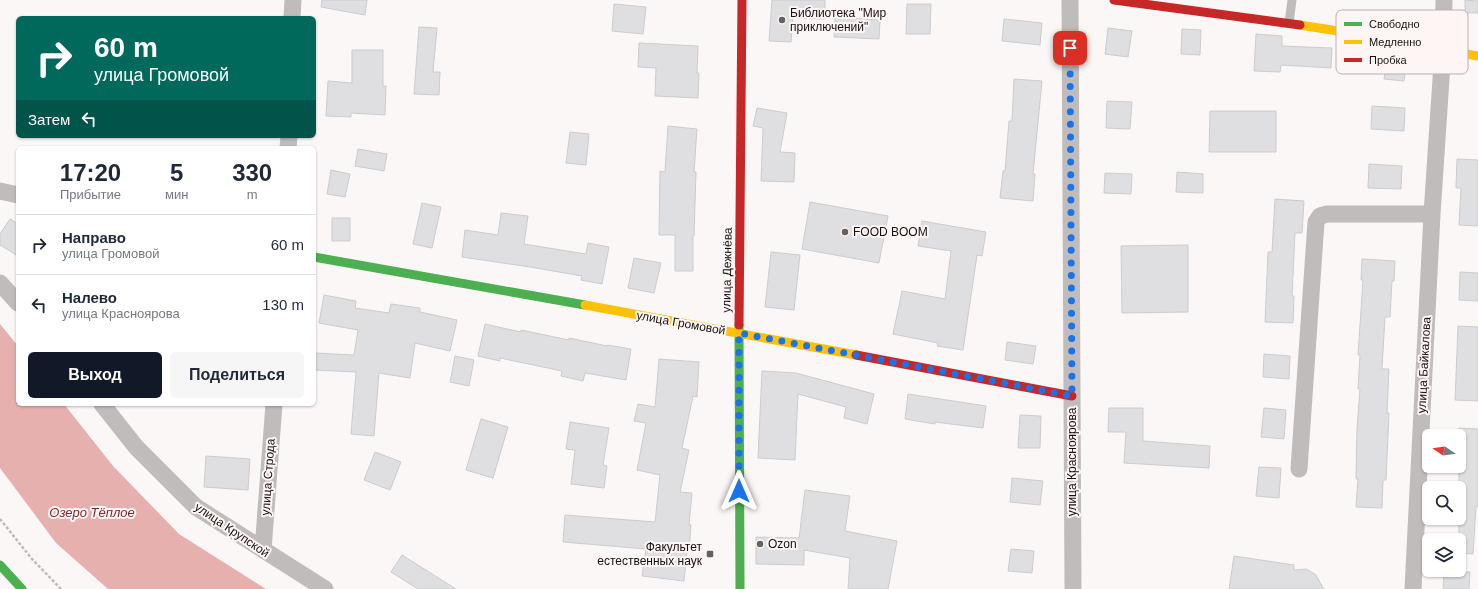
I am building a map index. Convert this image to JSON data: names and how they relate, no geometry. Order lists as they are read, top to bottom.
{
  "streets": {
    "street": [
      "улица Дежнёва",
      "улица Громовой",
      "улица Байкалова",
      "улица Красноярова",
      "улица Строда",
      "улица Крупской"
    ]
  },
  "crossings": [
    ["улица Дежнёва", "улица Громовой"],
    ["улица Громовой", "улица Красноярова"],
    ["улица Строда", "улица Крупской"]
  ],
  "water": ["Озеро Тёплое"],
  "places": {
    "other": ["Библиотека \"Мир приключений\"", "FOOD BOOM", "Ozon"],
    "transit": ["Факультет естественных наук"]
  },
  "legend": ["Свободно", "Медленно", "Пробка"],
  "north": "left",
  "page": {
    "turn": ["60 m", "улица Громовой"],
    "then": "Затем",
    "eta": [
      "17:20",
      "Прибытие",
      "5",
      "мин",
      "330",
      "m"
    ],
    "list": [
      {
        "name": "Направо",
        "note": "улица Громовой",
        "value": "60 m"
      },
      {
        "name": "Налево",
        "note": "улица Красноярова",
        "value": "130 m"
      }
    ],
    "buttons": ["Выход", "Поделиться"]
  }
}
